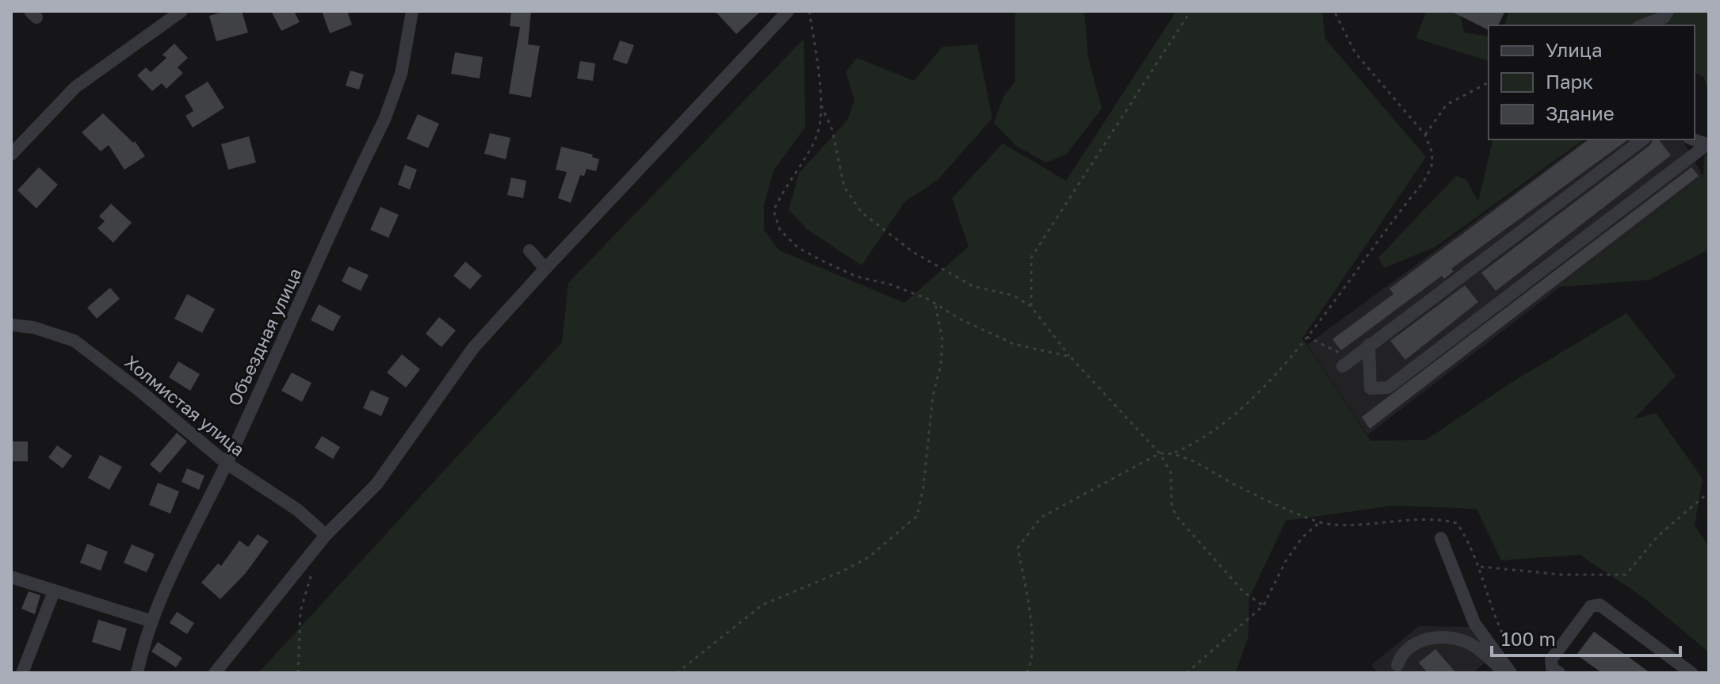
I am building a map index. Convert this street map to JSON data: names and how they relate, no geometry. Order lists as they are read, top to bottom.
{
  "streets": {
    "street": ["Объездная улица", "Холмистая улица"]
  },
  "crossings": [
    ["Объездная улица", "Холмистая улица"]
  ],
  "legend": ["Улица", "Парк", "Здание"],
  "scale_bar": "100 m"
}
